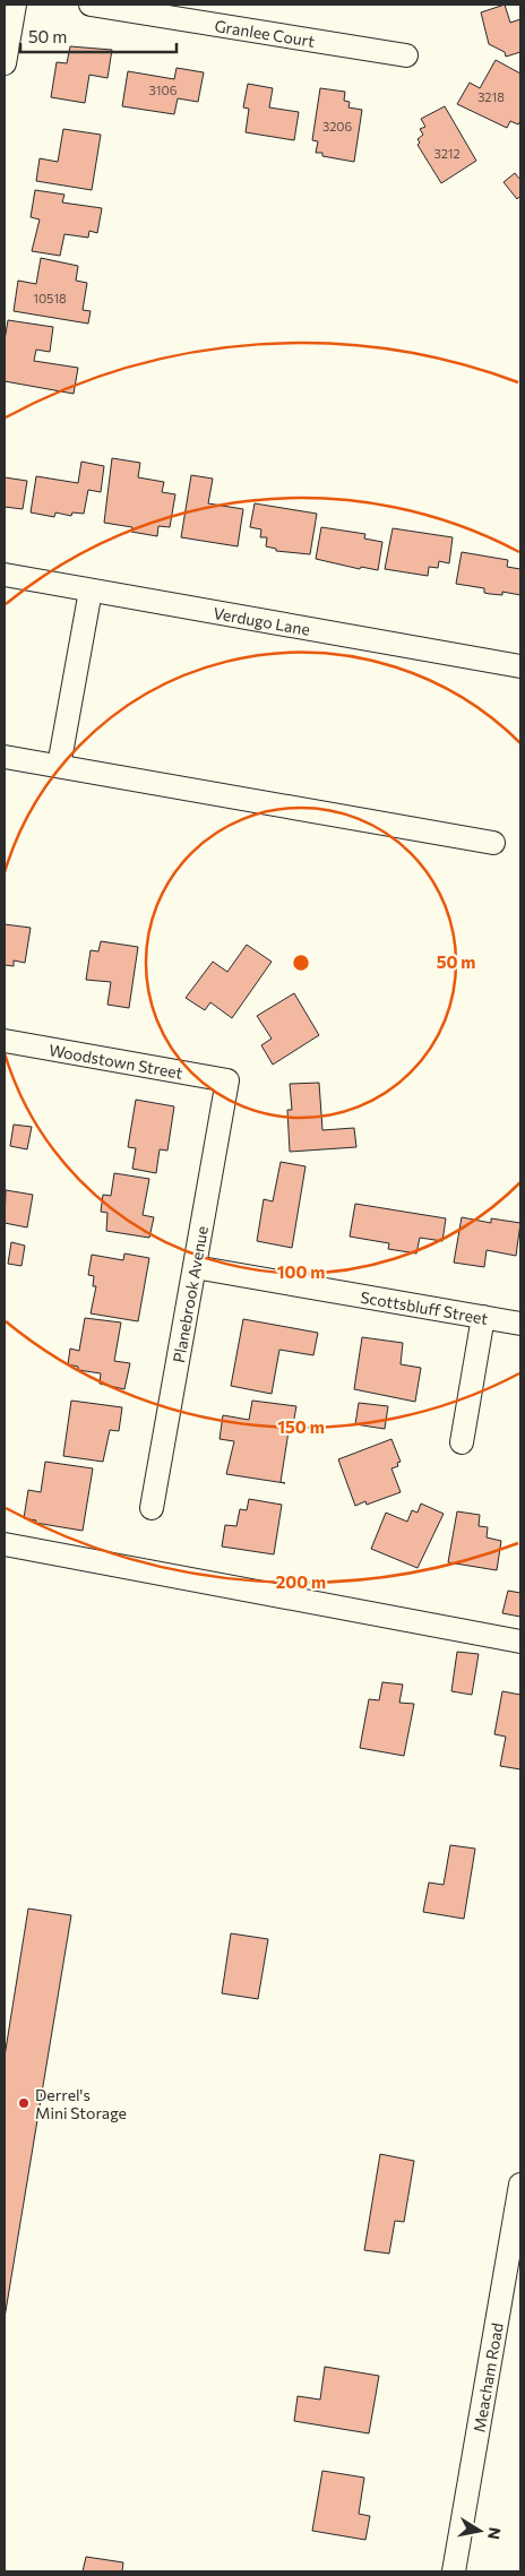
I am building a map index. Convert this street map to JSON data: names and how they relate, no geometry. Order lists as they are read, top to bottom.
{
  "streets": {
    "street": [
      "Granlee Court",
      "Verdugo Lane",
      "Woodstown Street",
      "Planebrook Avenue",
      "Scottsbluff Street",
      "Meacham Road"
    ]
  },
  "crossings": [
    ["Woodstown Street", "Planebrook Avenue"],
    ["Planebrook Avenue", "Scottsbluff Street"]
  ],
  "places": ["Derrel's Mini Storage"],
  "house_numbers": [
    "3106",
    "3218",
    "3206",
    "3212",
    "10518"
  ],
  "scale_bar": "50 m",
  "north": "right",
  "rings": [
    "50 m",
    "100 m",
    "150 m",
    "200 m"
  ]
}
